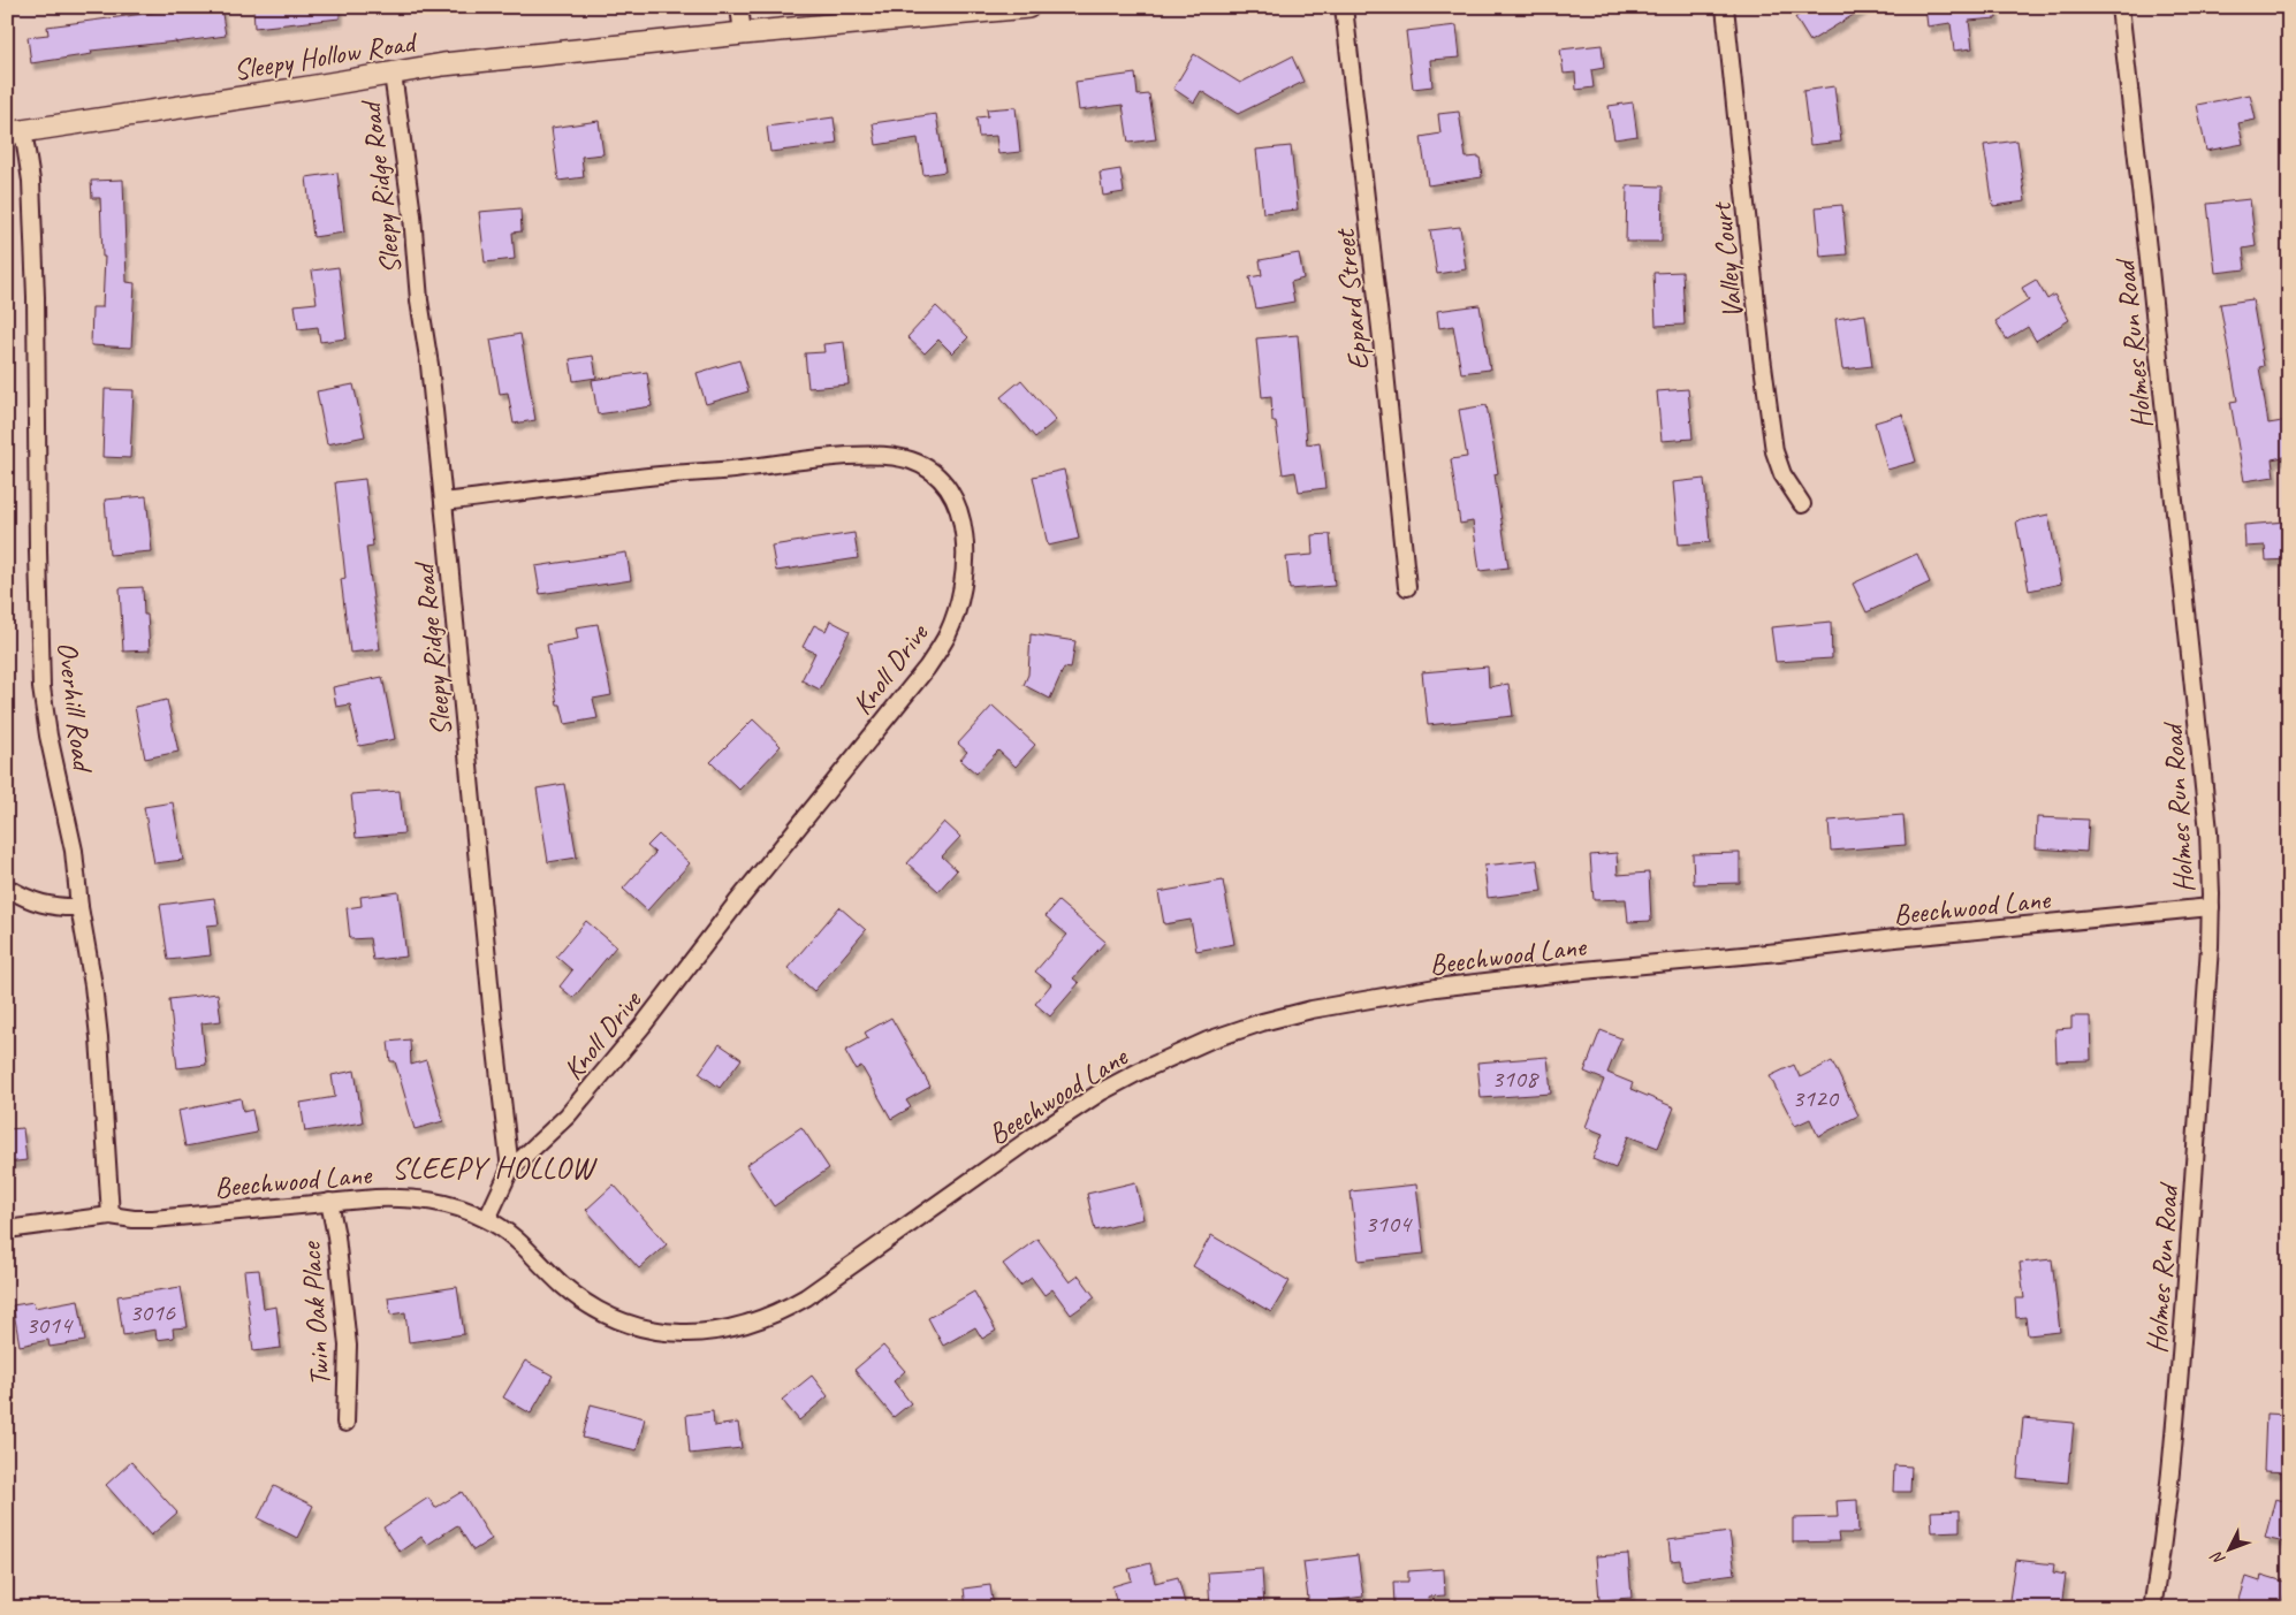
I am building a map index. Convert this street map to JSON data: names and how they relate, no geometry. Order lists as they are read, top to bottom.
{
  "streets": {
    "main road": ["Sleepy Hollow Road"],
    "street": [
      "Sleepy Ridge Road",
      "Valley Court",
      "Eppard Street",
      "Holmes Run Road",
      "Knoll Drive",
      "Overhill Road",
      "Beechwood Lane",
      "Twin Oak Place"
    ]
  },
  "crossings": [
    ["Sleepy Hollow Road", "Sleepy Ridge Road"],
    ["Sleepy Hollow Road", "Overhill Road"],
    ["Sleepy Ridge Road", "Knoll Drive"],
    ["Holmes Run Road", "Beechwood Lane"],
    ["Overhill Road", "Beechwood Lane"],
    ["Beechwood Lane", "Twin Oak Place"]
  ],
  "districts": ["SLEEPY HOLLOW"],
  "house_numbers": [
    "3108",
    "3120",
    "3104",
    "3016",
    "3014"
  ],
  "north": "bottom left"
}
